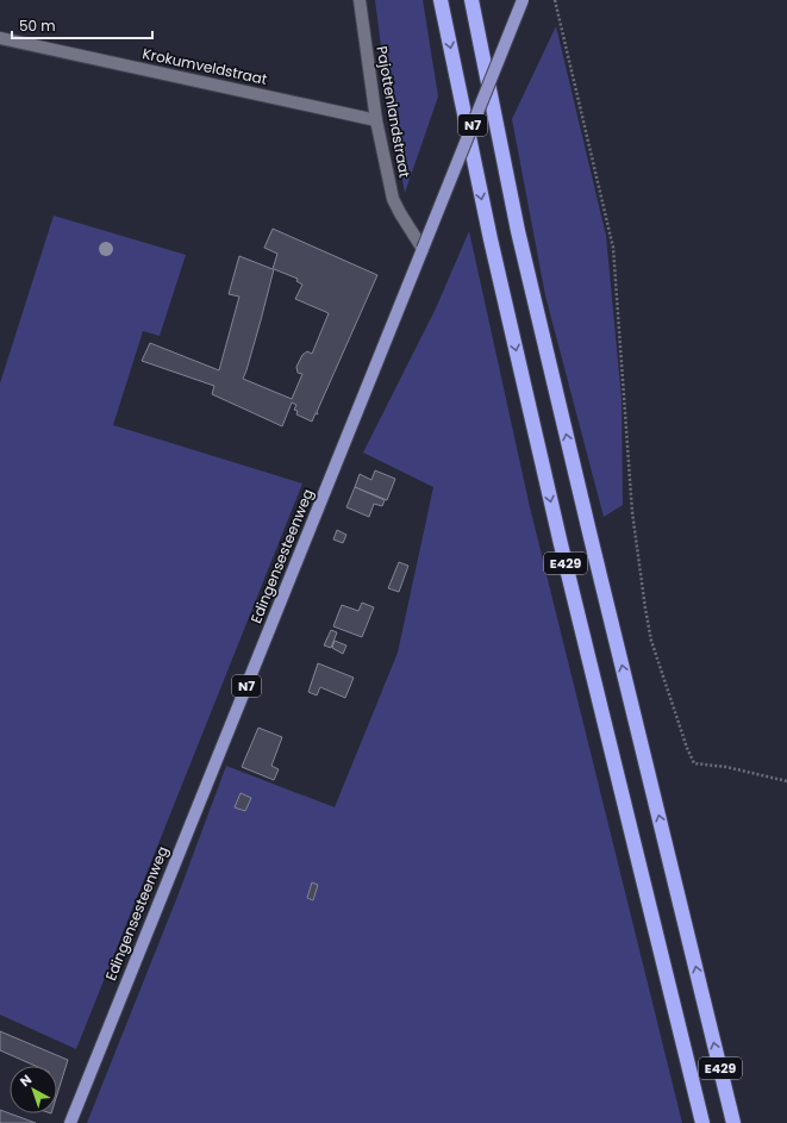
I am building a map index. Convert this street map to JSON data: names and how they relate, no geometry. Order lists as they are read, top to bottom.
{
  "streets": {
    "highway": ["E429"],
    "main road": ["N7", "Edingensesteenweg"],
    "street": ["Krokumveldstraat", "Pajottenlandstraat"]
  },
  "crossings": [
    ["Krokumveldstraat", "Pajottenlandstraat"],
    ["Pajottenlandstraat", "Edingensesteenweg"]
  ],
  "scale_bar": "50 m",
  "north": "top left"
}
